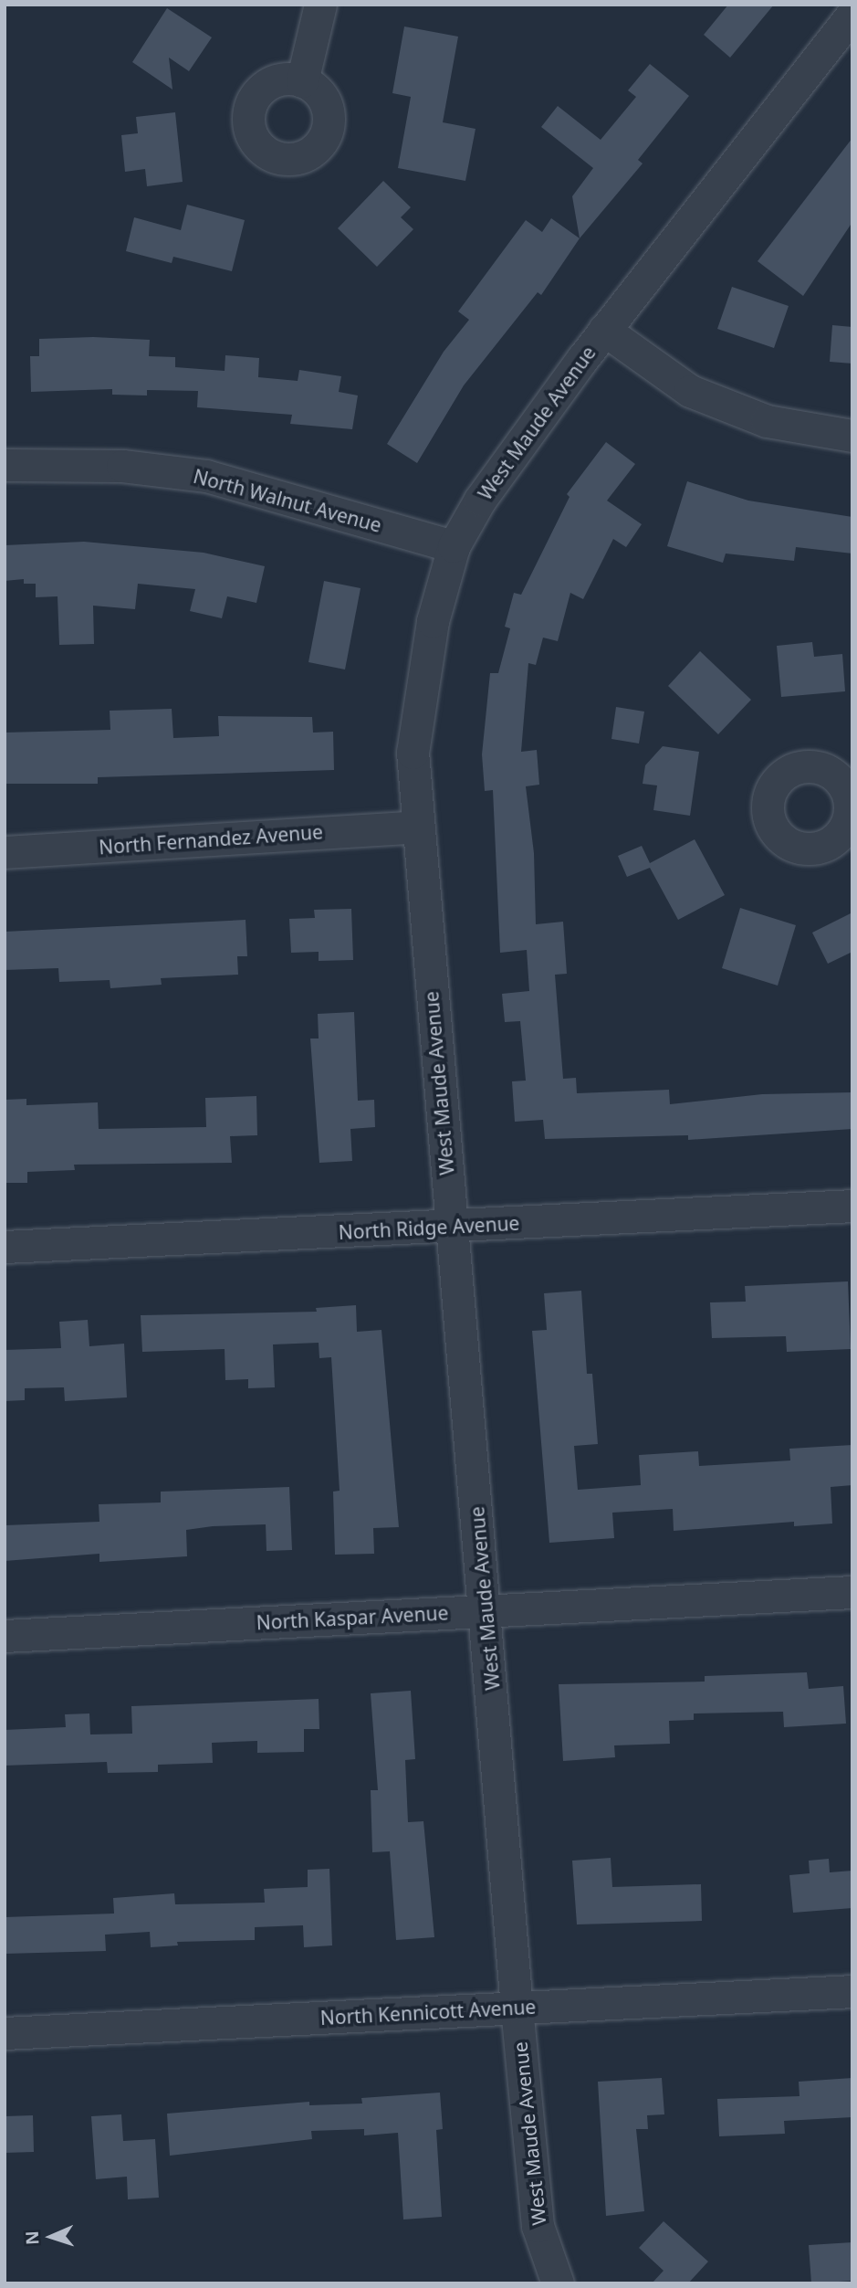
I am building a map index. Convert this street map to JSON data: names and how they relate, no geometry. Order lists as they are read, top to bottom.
{
  "streets": {
    "street": [
      "West Maude Avenue",
      "North Walnut Avenue",
      "North Fernandez Avenue",
      "North Ridge Avenue",
      "North Kaspar Avenue",
      "North Kennicott Avenue"
    ]
  },
  "crossings": [
    ["West Maude Avenue", "North Walnut Avenue"],
    ["West Maude Avenue", "North Fernandez Avenue"],
    ["West Maude Avenue", "North Ridge Avenue"],
    ["West Maude Avenue", "North Kaspar Avenue"],
    ["West Maude Avenue", "North Kennicott Avenue"]
  ],
  "north": "left"
}
